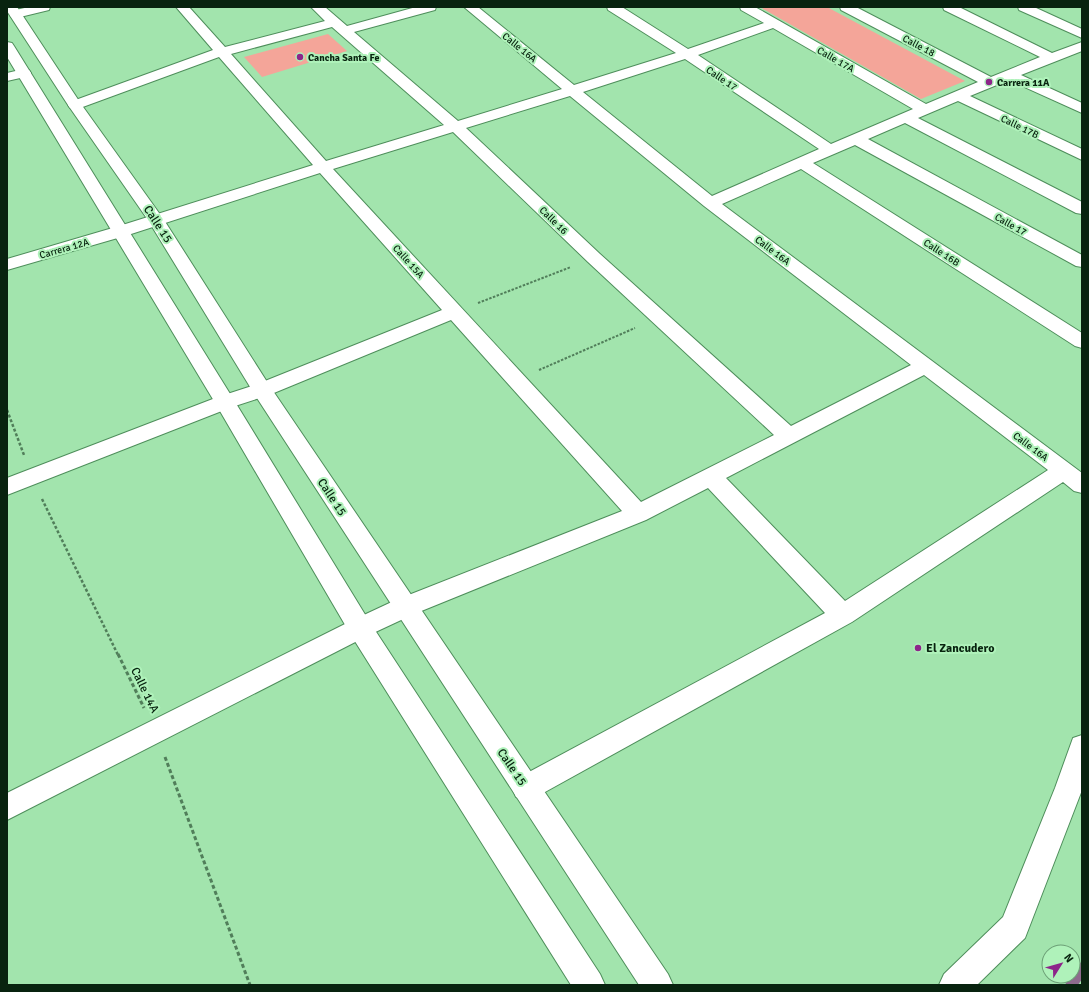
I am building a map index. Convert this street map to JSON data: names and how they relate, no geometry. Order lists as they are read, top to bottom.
{
  "streets": {
    "street": [
      "Calle 18",
      "Calle 16A",
      "Calle 17A",
      "Calle 17",
      "Calle 17B",
      "Calle 16",
      "Calle 15",
      "Carrera 12A",
      "Calle 16B",
      "Calle 15A"
    ],
    "path": ["Calle 14A"]
  },
  "crossings": [
    ["Calle 16A", "Carrera 12A"],
    ["Calle 17A", "Carrera 12A"],
    ["Calle 17", "Carrera 12A"],
    ["Calle 16", "Carrera 12A"],
    ["Calle 15", "Carrera 12A"],
    ["Carrera 12A", "Calle 15A"]
  ],
  "places": ["Cancha Santa Fe", "Carrera 11A", "El Zancudero"],
  "north": "top right"
}
